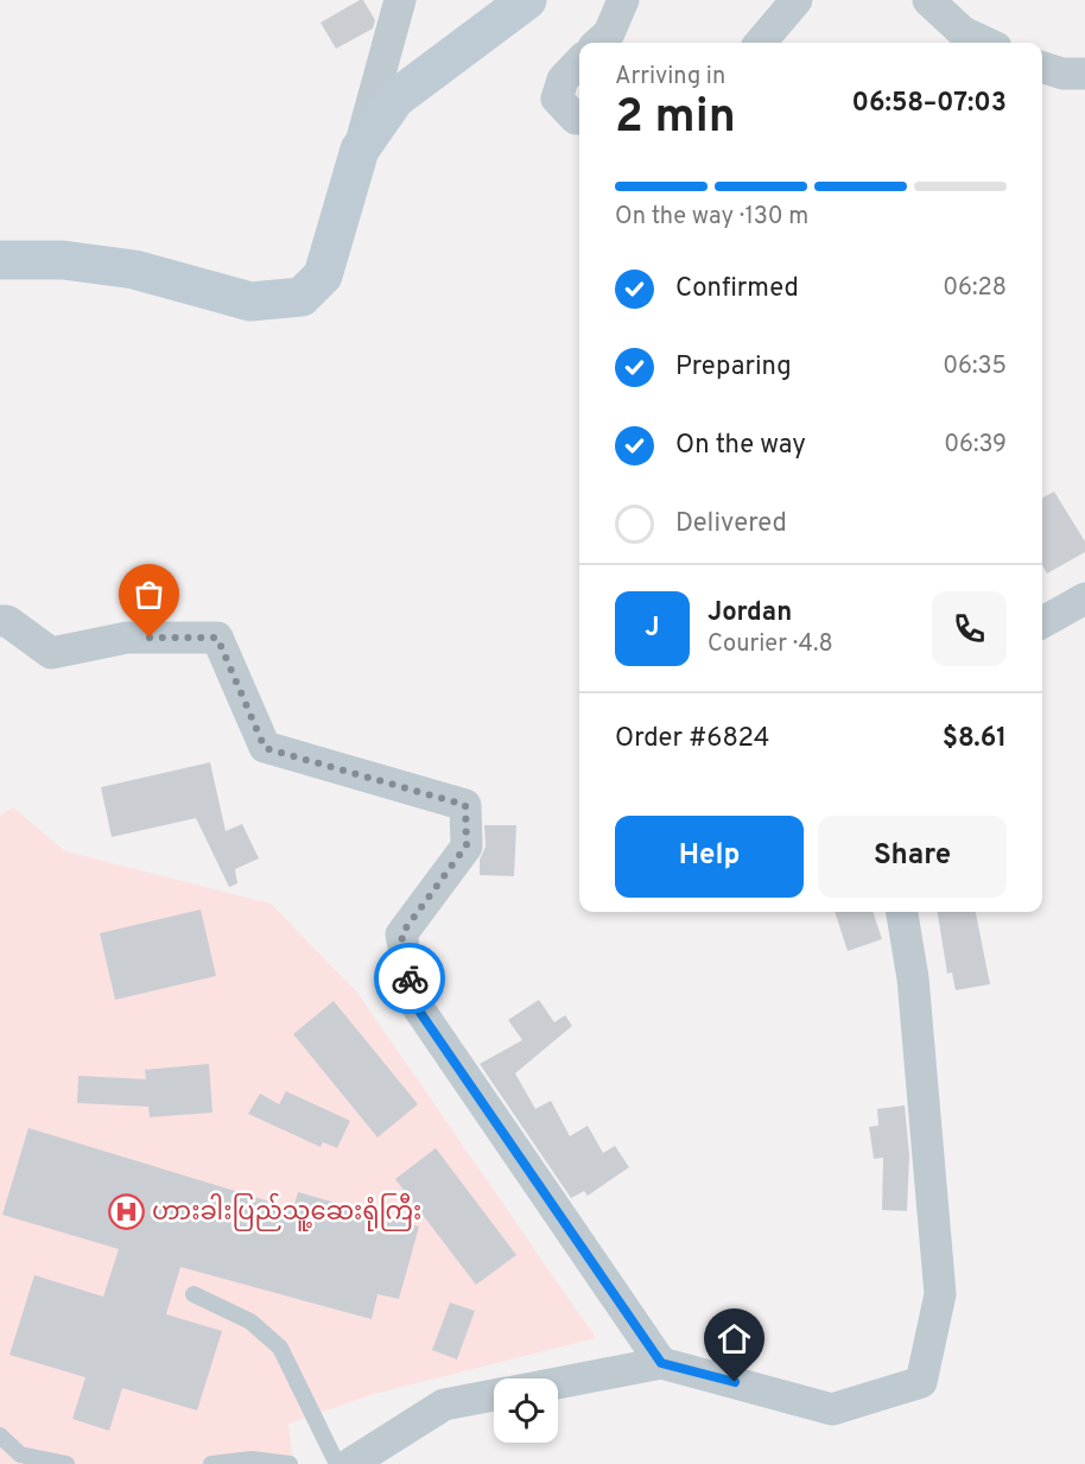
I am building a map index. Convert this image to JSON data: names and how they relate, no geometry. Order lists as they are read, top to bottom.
{
  "places": {
    "hospital": ["ဟားခါးပြည်သူ့ဆေးရုံကြီး"]
  },
  "page": {
    "heading": ["2 min", "Arriving in", "06:58–07:03"],
    "panel": [
      "Jordan",
      "Courier · 4.8",
      "Order #6824",
      "$8.61"
    ],
    "bar": "On the way · 130 m",
    "list": [
      ["Confirmed", "06:28"],
      ["Preparing", "06:35"],
      ["On the way", "06:39"],
      "Delivered"
    ],
    "round": "J",
    "buttons": ["Help", "Share"]
  }
}
